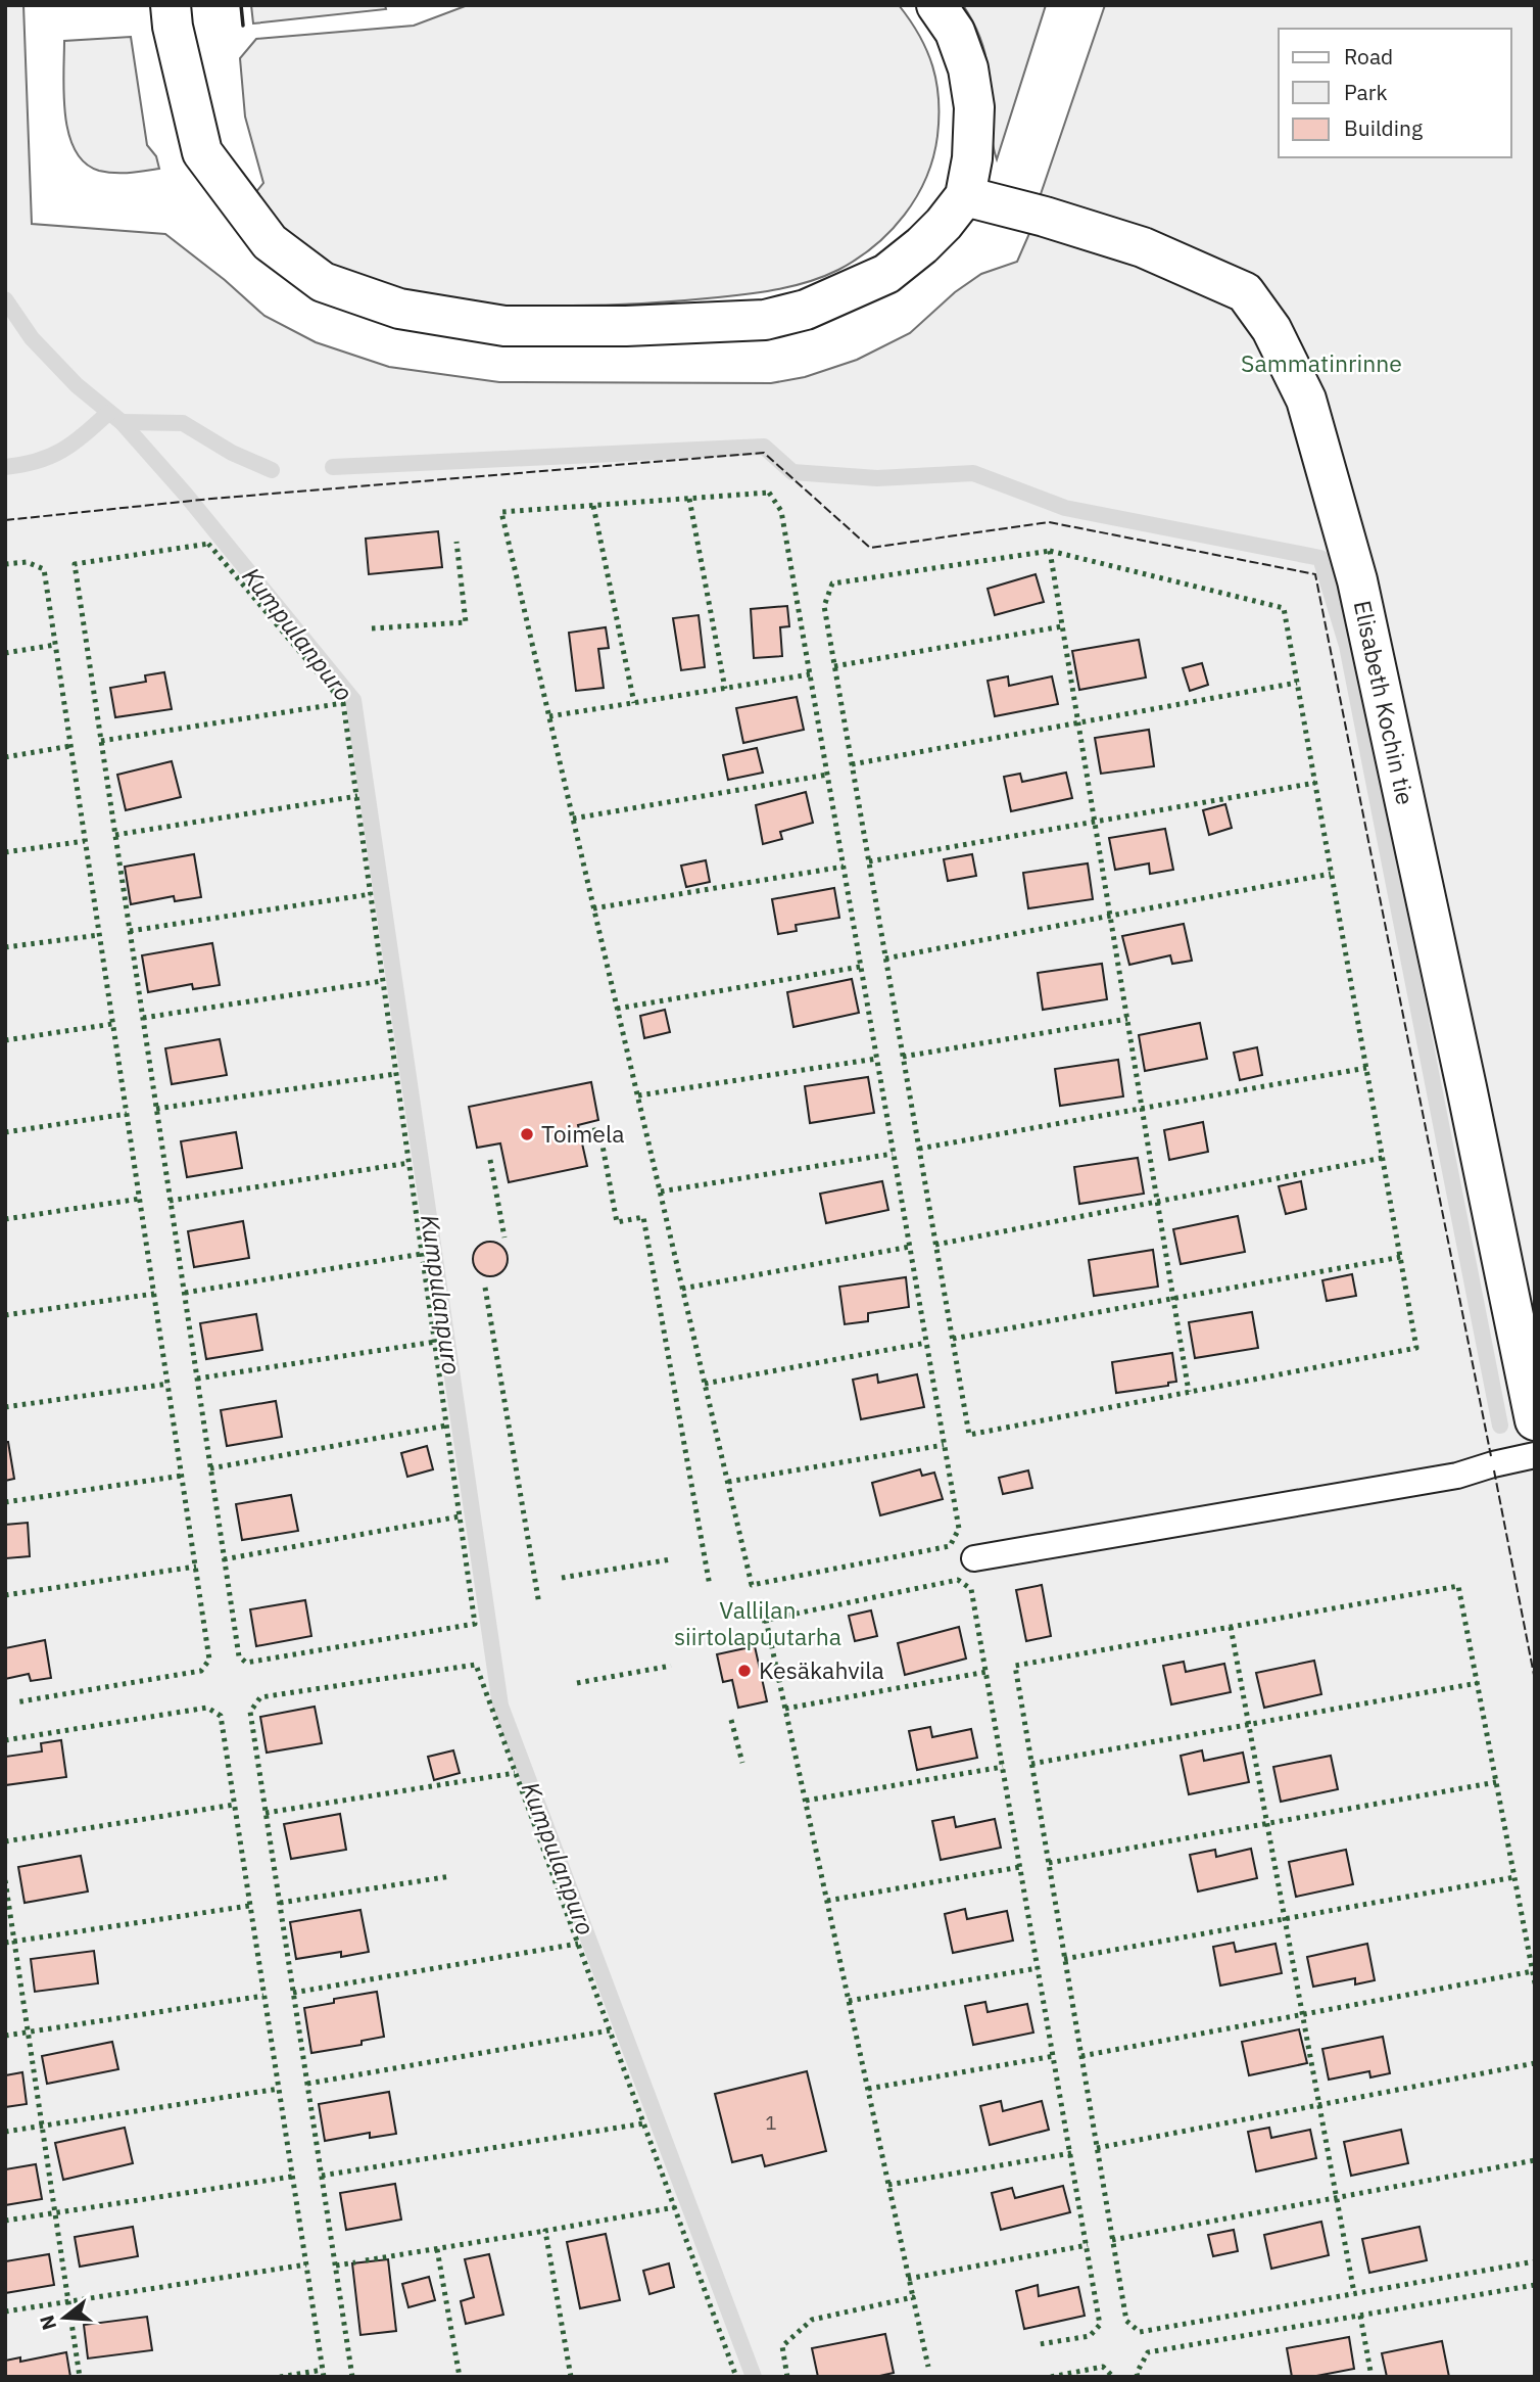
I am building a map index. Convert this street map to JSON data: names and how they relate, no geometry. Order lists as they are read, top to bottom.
{
  "streets": {
    "street": ["Elisabeth Kochin tie"]
  },
  "water": ["Kumpulanpuro"],
  "parks": ["Sammatinrinne", "Vallilan siirtolapuutarha"],
  "places": ["Toimela", "Kesäkahvila"],
  "house_numbers": ["1"],
  "legend": ["Road", "Park", "Building"],
  "north": "left"
}
